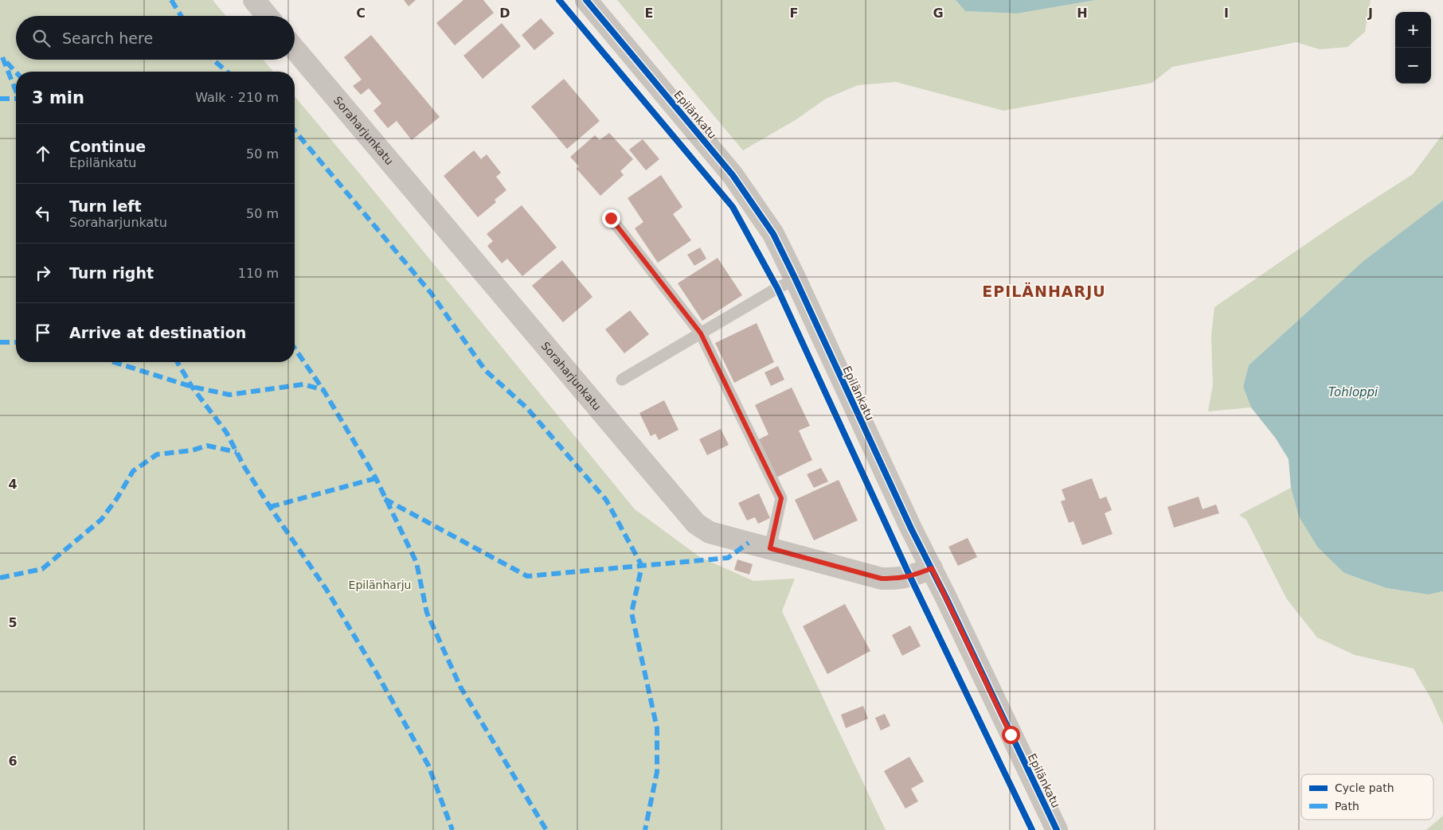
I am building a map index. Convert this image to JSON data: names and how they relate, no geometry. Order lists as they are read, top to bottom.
{
  "streets": {
    "street": ["Epilänkatu", "Soraharjunkatu"]
  },
  "crossings": [
    ["Epilänkatu", "Soraharjunkatu"]
  ],
  "districts": ["EPILÄNHARJU"],
  "water": ["Tohloppi"],
  "parks": ["Epilänharju"],
  "legend": ["Cycle path", "Path"],
  "page": {
    "map_buttons": ["+", "−"],
    "search": "Search here",
    "heading": ["3 min", "Walk · 210 m"],
    "list": [
      ["Continue", "Epilänkatu", "50 m"],
      ["Turn left", "Soraharjunkatu", "50 m"],
      ["Turn right", "110 m"],
      "Arrive at destination"
    ]
  },
  "grid": {
    "columns": [
      "C",
      "D",
      "E",
      "F",
      "G",
      "H",
      "I",
      "J"
    ],
    "rows": ["4", "5", "6"]
  }
}
